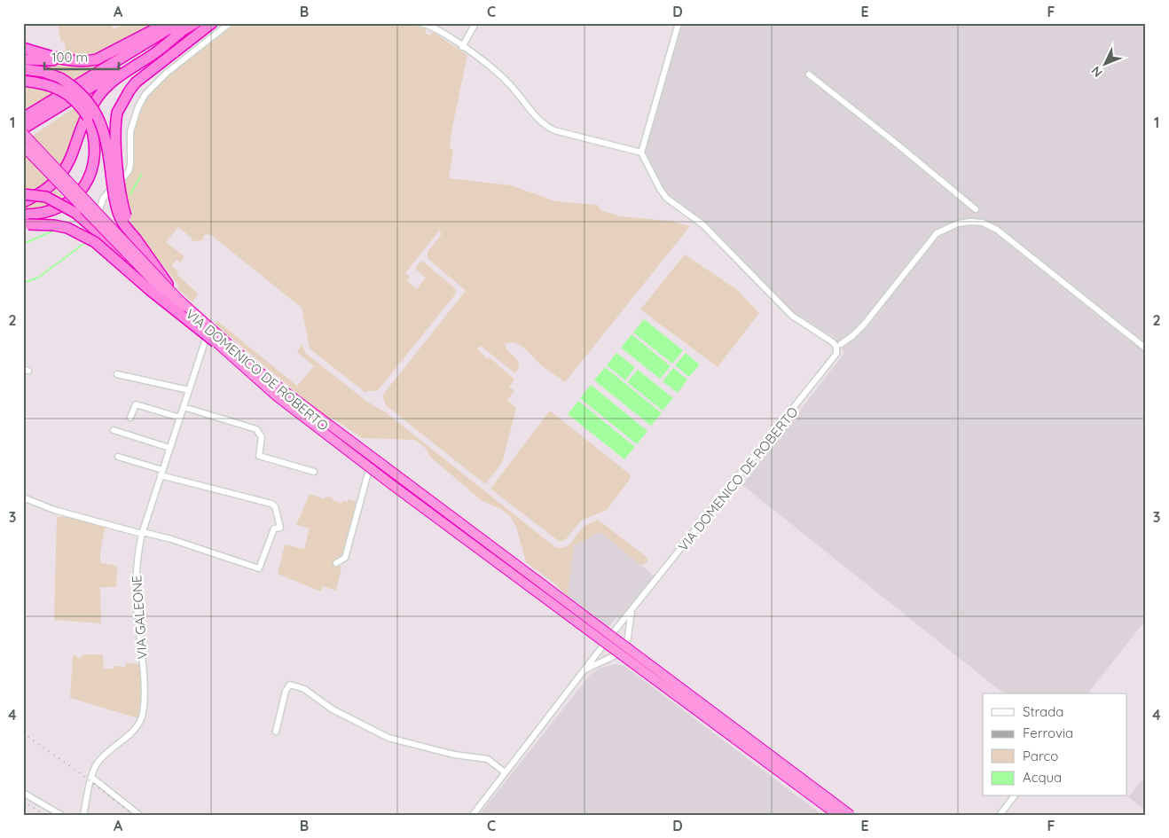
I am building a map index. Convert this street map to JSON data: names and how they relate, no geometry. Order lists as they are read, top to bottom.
{
  "streets": {
    "street": ["VIA DOMENICO DE ROBERTO", "VIA GALEONE"]
  },
  "crossings": [
    ["VIA DOMENICO DE ROBERTO", "VIA GALEONE"]
  ],
  "legend": [
    "Strada",
    "Ferrovia",
    "Parco",
    "Acqua"
  ],
  "scale_bar": "100 m",
  "north": "bottom left",
  "grid": {
    "columns": [
      "A",
      "B",
      "C",
      "D",
      "E",
      "F"
    ],
    "rows": [
      "1",
      "2",
      "3",
      "4"
    ]
  }
}
